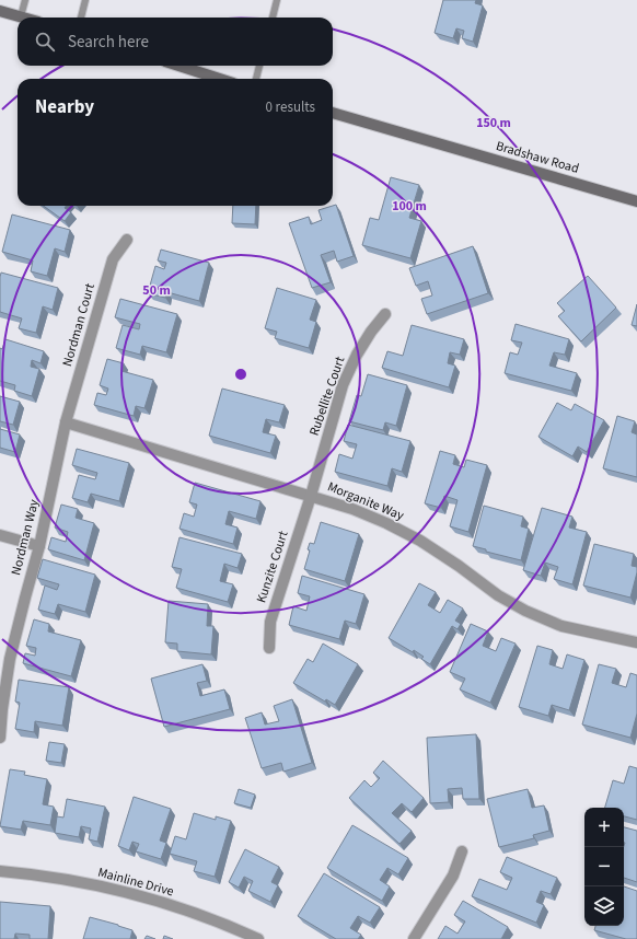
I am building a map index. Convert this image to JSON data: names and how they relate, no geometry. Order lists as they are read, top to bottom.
{
  "streets": {
    "main road": ["Bradshaw Road"],
    "street": [
      "Nordman Court",
      "Rubellite Court",
      "Morganite Way",
      "Nordman Way",
      "Kunzite Court",
      "Mainline Drive"
    ]
  },
  "crossings": [
    ["Nordman Court", "Morganite Way"],
    ["Nordman Court", "Nordman Way"],
    ["Rubellite Court", "Morganite Way"],
    ["Rubellite Court", "Kunzite Court"],
    ["Morganite Way", "Nordman Way"],
    ["Morganite Way", "Kunzite Court"]
  ],
  "page": {
    "search": "Search here",
    "heading": ["Nearby", "0 results"],
    "map_buttons": ["+", "−"]
  },
  "rings": ["150 m", "100 m", "50 m"]
}
